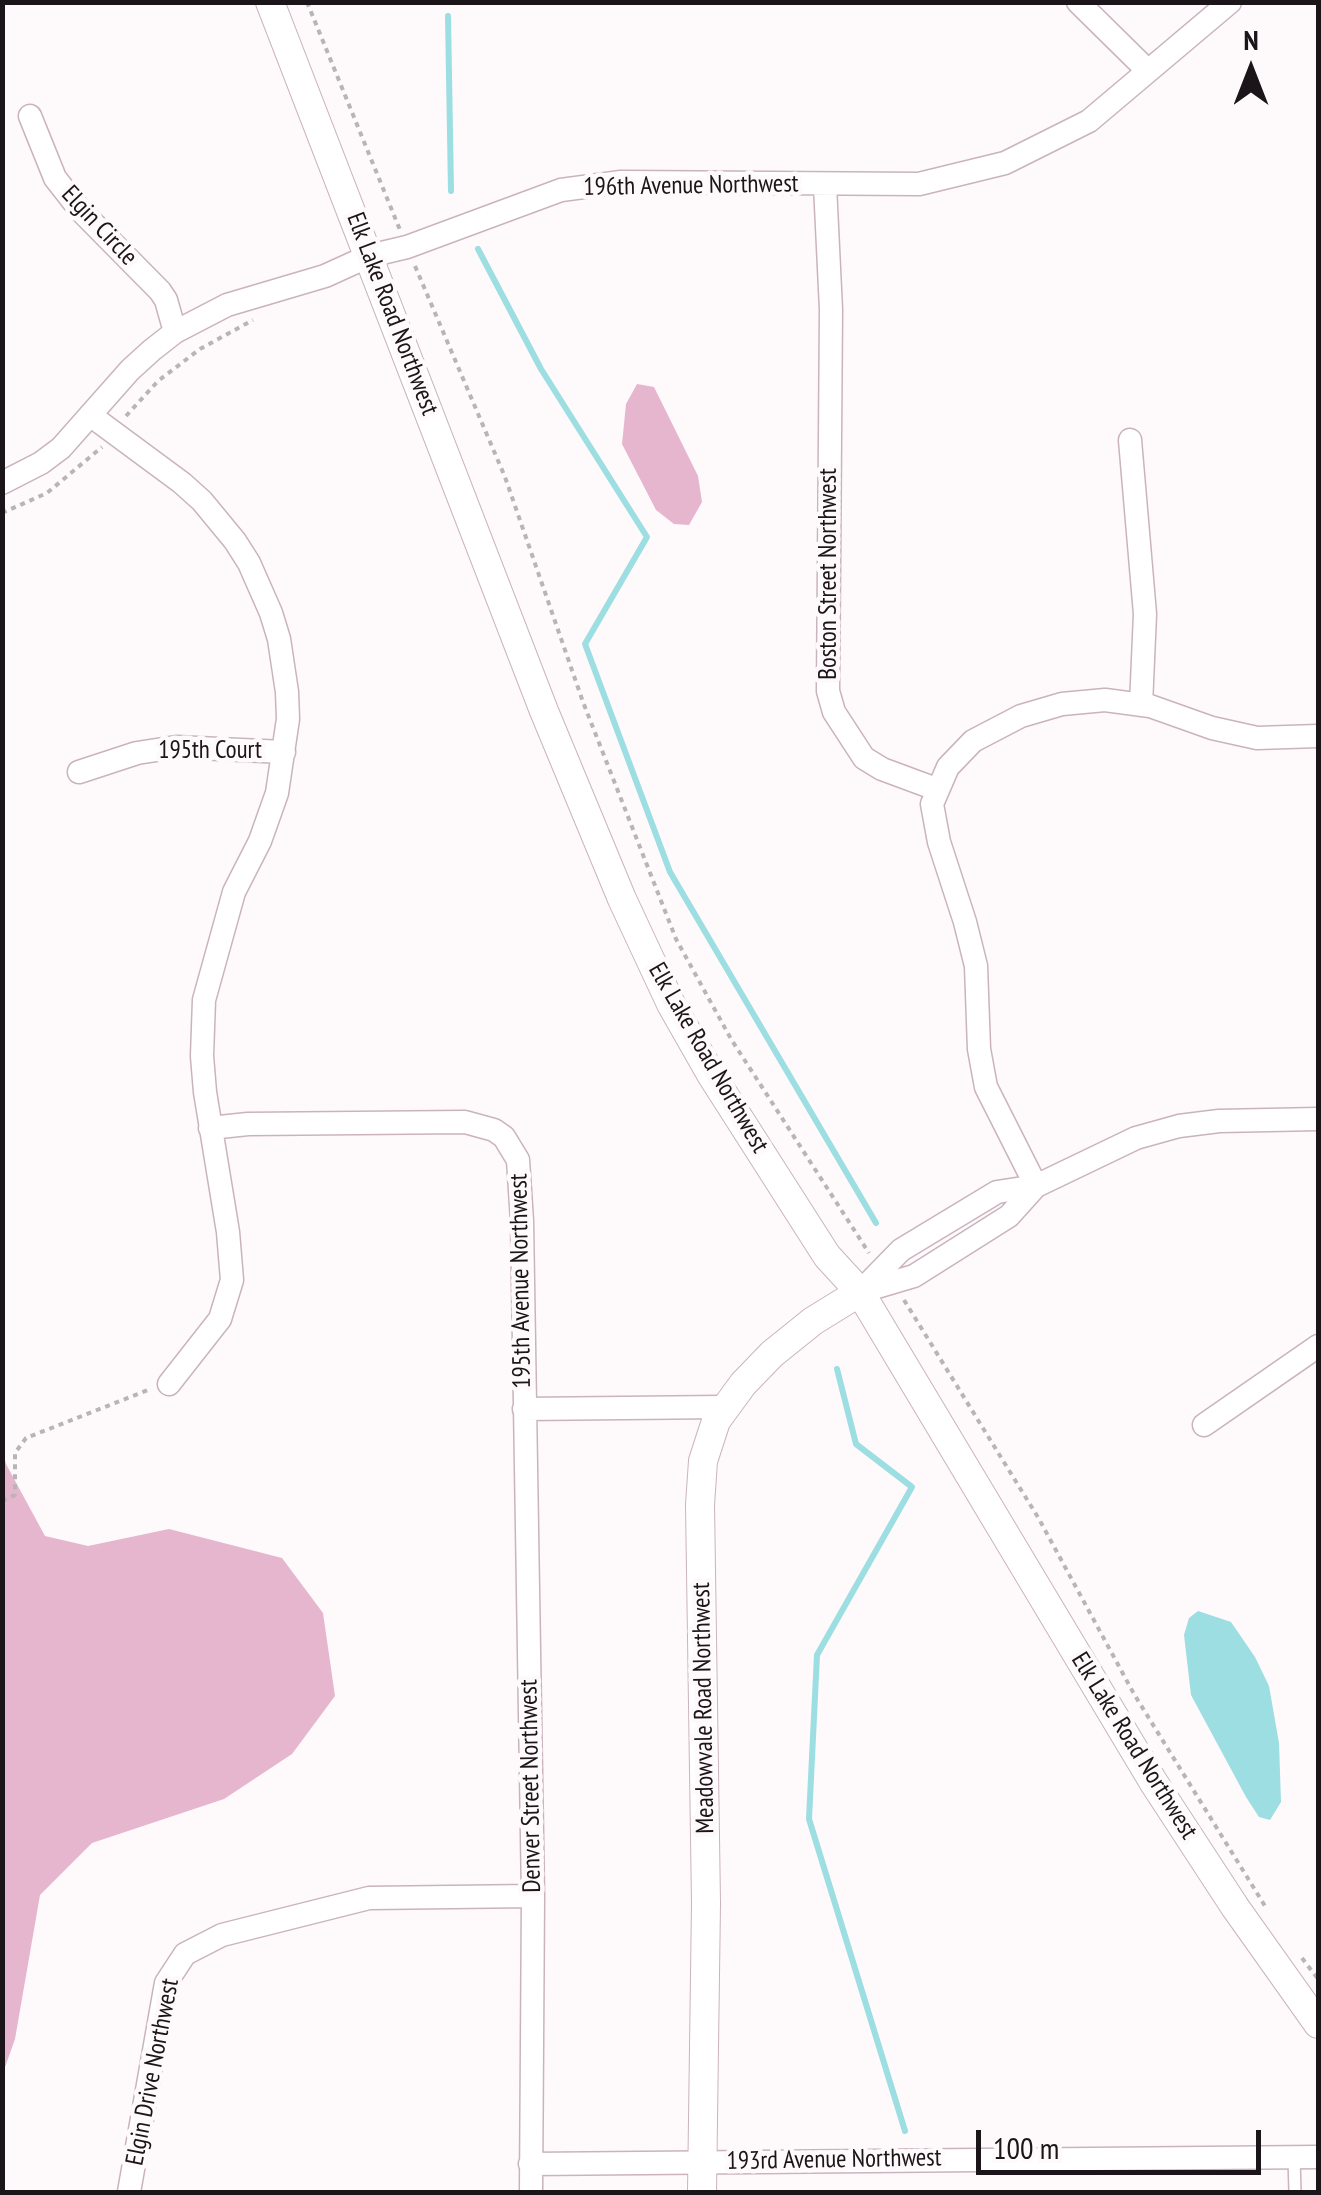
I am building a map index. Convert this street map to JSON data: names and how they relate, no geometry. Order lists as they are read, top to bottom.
{
  "streets": {
    "street": [
      "196th Avenue Northwest",
      "Elgin Circle",
      "Elk Lake Road Northwest",
      "Boston Street Northwest",
      "195th Court",
      "195th Avenue Northwest",
      "Meadowvale Road Northwest",
      "Denver Street Northwest",
      "Elgin Drive Northwest",
      "193rd Avenue Northwest"
    ]
  },
  "crossings": [
    ["196th Avenue Northwest", "Elgin Circle"],
    ["196th Avenue Northwest", "Elk Lake Road Northwest"],
    ["196th Avenue Northwest", "Boston Street Northwest"],
    ["Elk Lake Road Northwest", "Meadowvale Road Northwest"],
    ["195th Avenue Northwest", "Meadowvale Road Northwest"],
    ["195th Avenue Northwest", "Denver Street Northwest"],
    ["Meadowvale Road Northwest", "193rd Avenue Northwest"],
    ["Denver Street Northwest", "Elgin Drive Northwest"],
    ["Denver Street Northwest", "193rd Avenue Northwest"]
  ],
  "scale_bar": "100 m",
  "north": "top"
}
